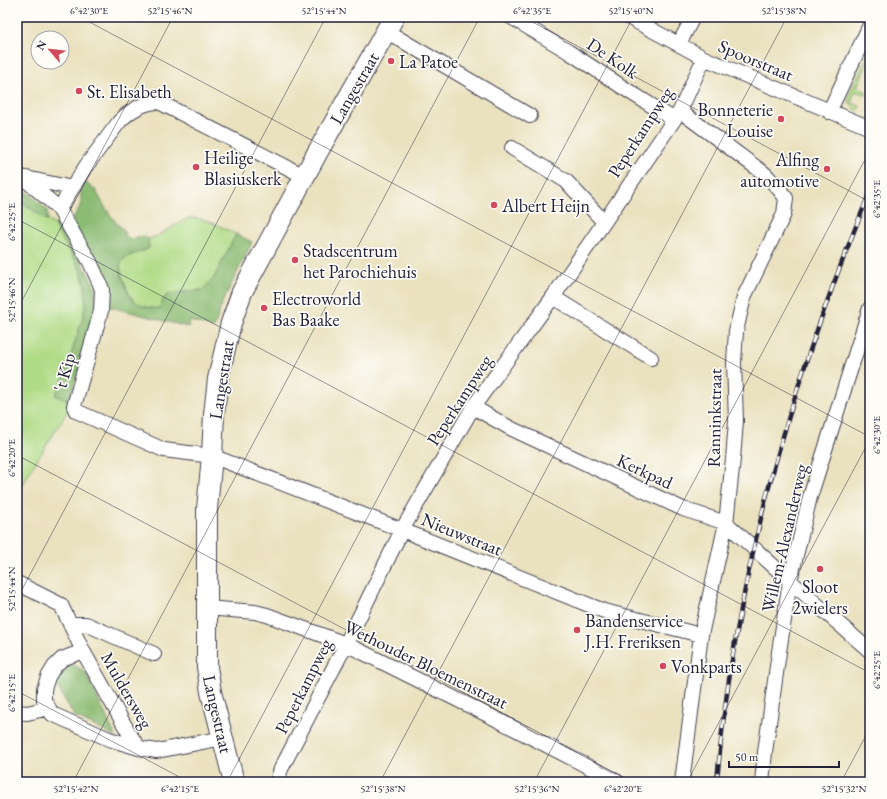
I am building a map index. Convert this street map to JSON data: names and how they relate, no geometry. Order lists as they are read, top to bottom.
{
  "streets": {
    "street": [
      "De Kolk",
      "Spoorstraat",
      "Langestraat",
      "Peperkampweg",
      "'t Kip",
      "Ranninkstraat",
      "Kerkpad",
      "Nieuwstraat",
      "Willem-Alexanderweg",
      "Wethouder Bloemenstraat",
      "Muldersweg"
    ]
  },
  "crossings": [
    ["De Kolk", "Peperkampweg"],
    ["De Kolk", "Ranninkstraat"],
    ["Spoorstraat", "Peperkampweg"],
    ["Langestraat", "'t Kip"],
    ["Langestraat", "Nieuwstraat"],
    ["Langestraat", "Wethouder Bloemenstraat"],
    ["Langestraat", "Muldersweg"],
    ["Peperkampweg", "Ranninkstraat"],
    ["Peperkampweg", "Kerkpad"],
    ["Peperkampweg", "Nieuwstraat"],
    ["Peperkampweg", "Wethouder Bloemenstraat"],
    ["'t Kip", "Nieuwstraat"],
    ["Ranninkstraat", "Kerkpad"],
    ["Ranninkstraat", "Nieuwstraat"],
    ["Kerkpad", "Willem-Alexanderweg"]
  ],
  "places": [
    "La Patoe",
    "St. Elisabeth",
    "Bonneterie Louise",
    "Heilige Blasiuskerk",
    "Alfing automotive",
    "Albert Heijn",
    "Stadscentrum het Parochiehuis",
    "Electroworld Bas Baake",
    "Sloot 2wielers",
    "Bandenservice J.H. Freriksen",
    "Vonkparts"
  ],
  "scale_bar": "50 m",
  "north": "top left",
  "coordinates": [
    "6°42'30\"E",
    "52°15'46\"N",
    "52°15'44\"N",
    "6°42'35\"E",
    "52°15'40\"N",
    "52°15'38\"N",
    "6°42'25\"E",
    "6°42'20\"E",
    "6°42'15\"E",
    "52°15'42\"N",
    "52°15'36\"N",
    "52°15'32\"N"
  ]
}
